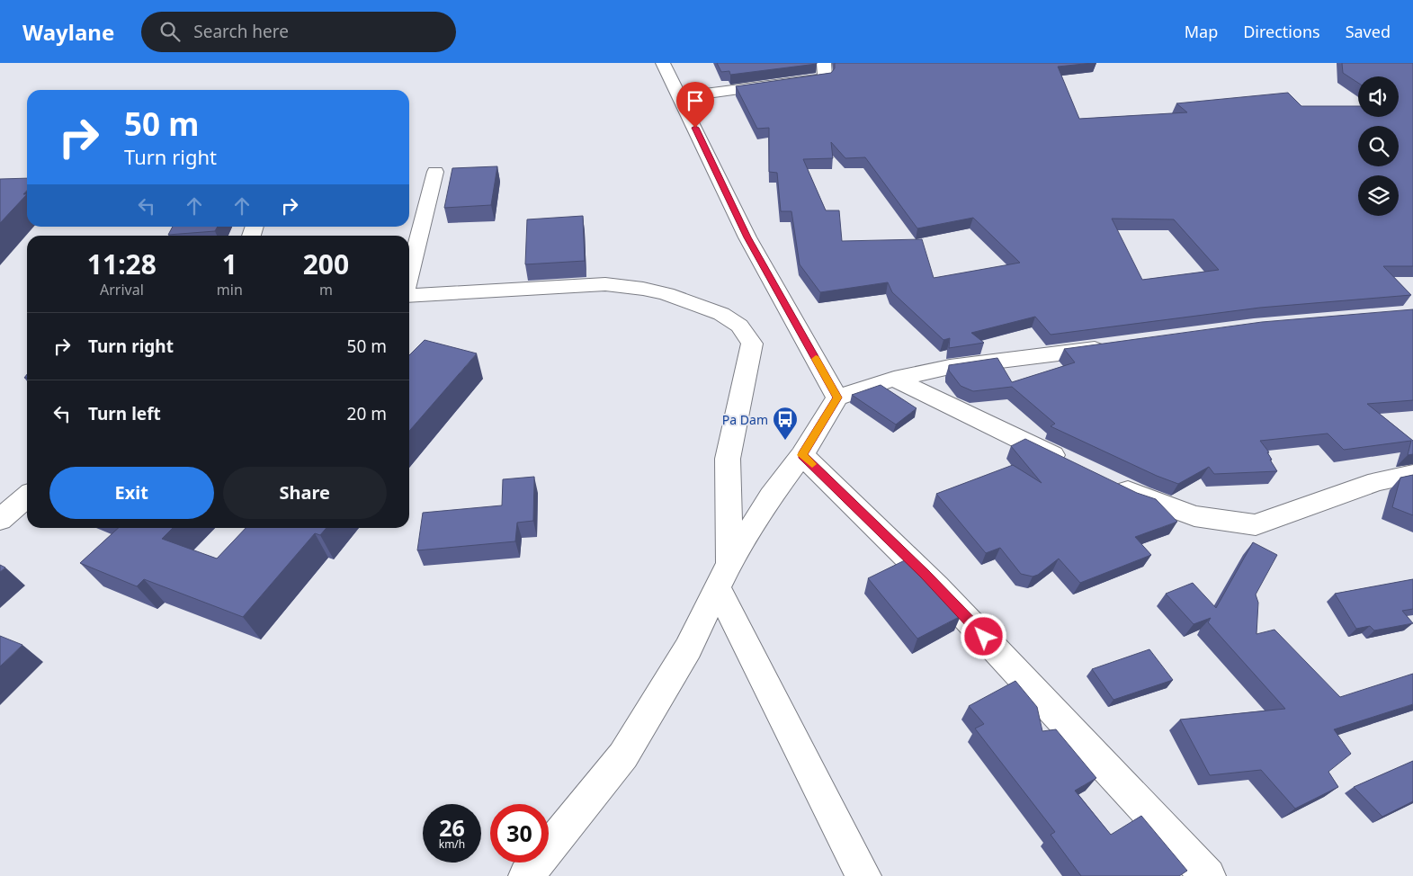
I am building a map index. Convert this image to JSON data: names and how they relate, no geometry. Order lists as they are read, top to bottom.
{
  "places": {
    "bus stop": ["Pa Dam"]
  },
  "page": {
    "header": "Waylane",
    "search": "Search here",
    "nav": ["Map", "Directions", "Saved"],
    "turn": ["50 m", "Turn right"],
    "eta": [
      "11:28",
      "Arrival",
      "1",
      "min",
      "200",
      "m"
    ],
    "list": [
      {
        "name": "Turn right",
        "value": "50 m"
      },
      {
        "name": "Turn left",
        "value": "20 m"
      }
    ],
    "buttons": ["Exit", "Share"],
    "speed": "26 km/h",
    "limit": "30"
  }
}
